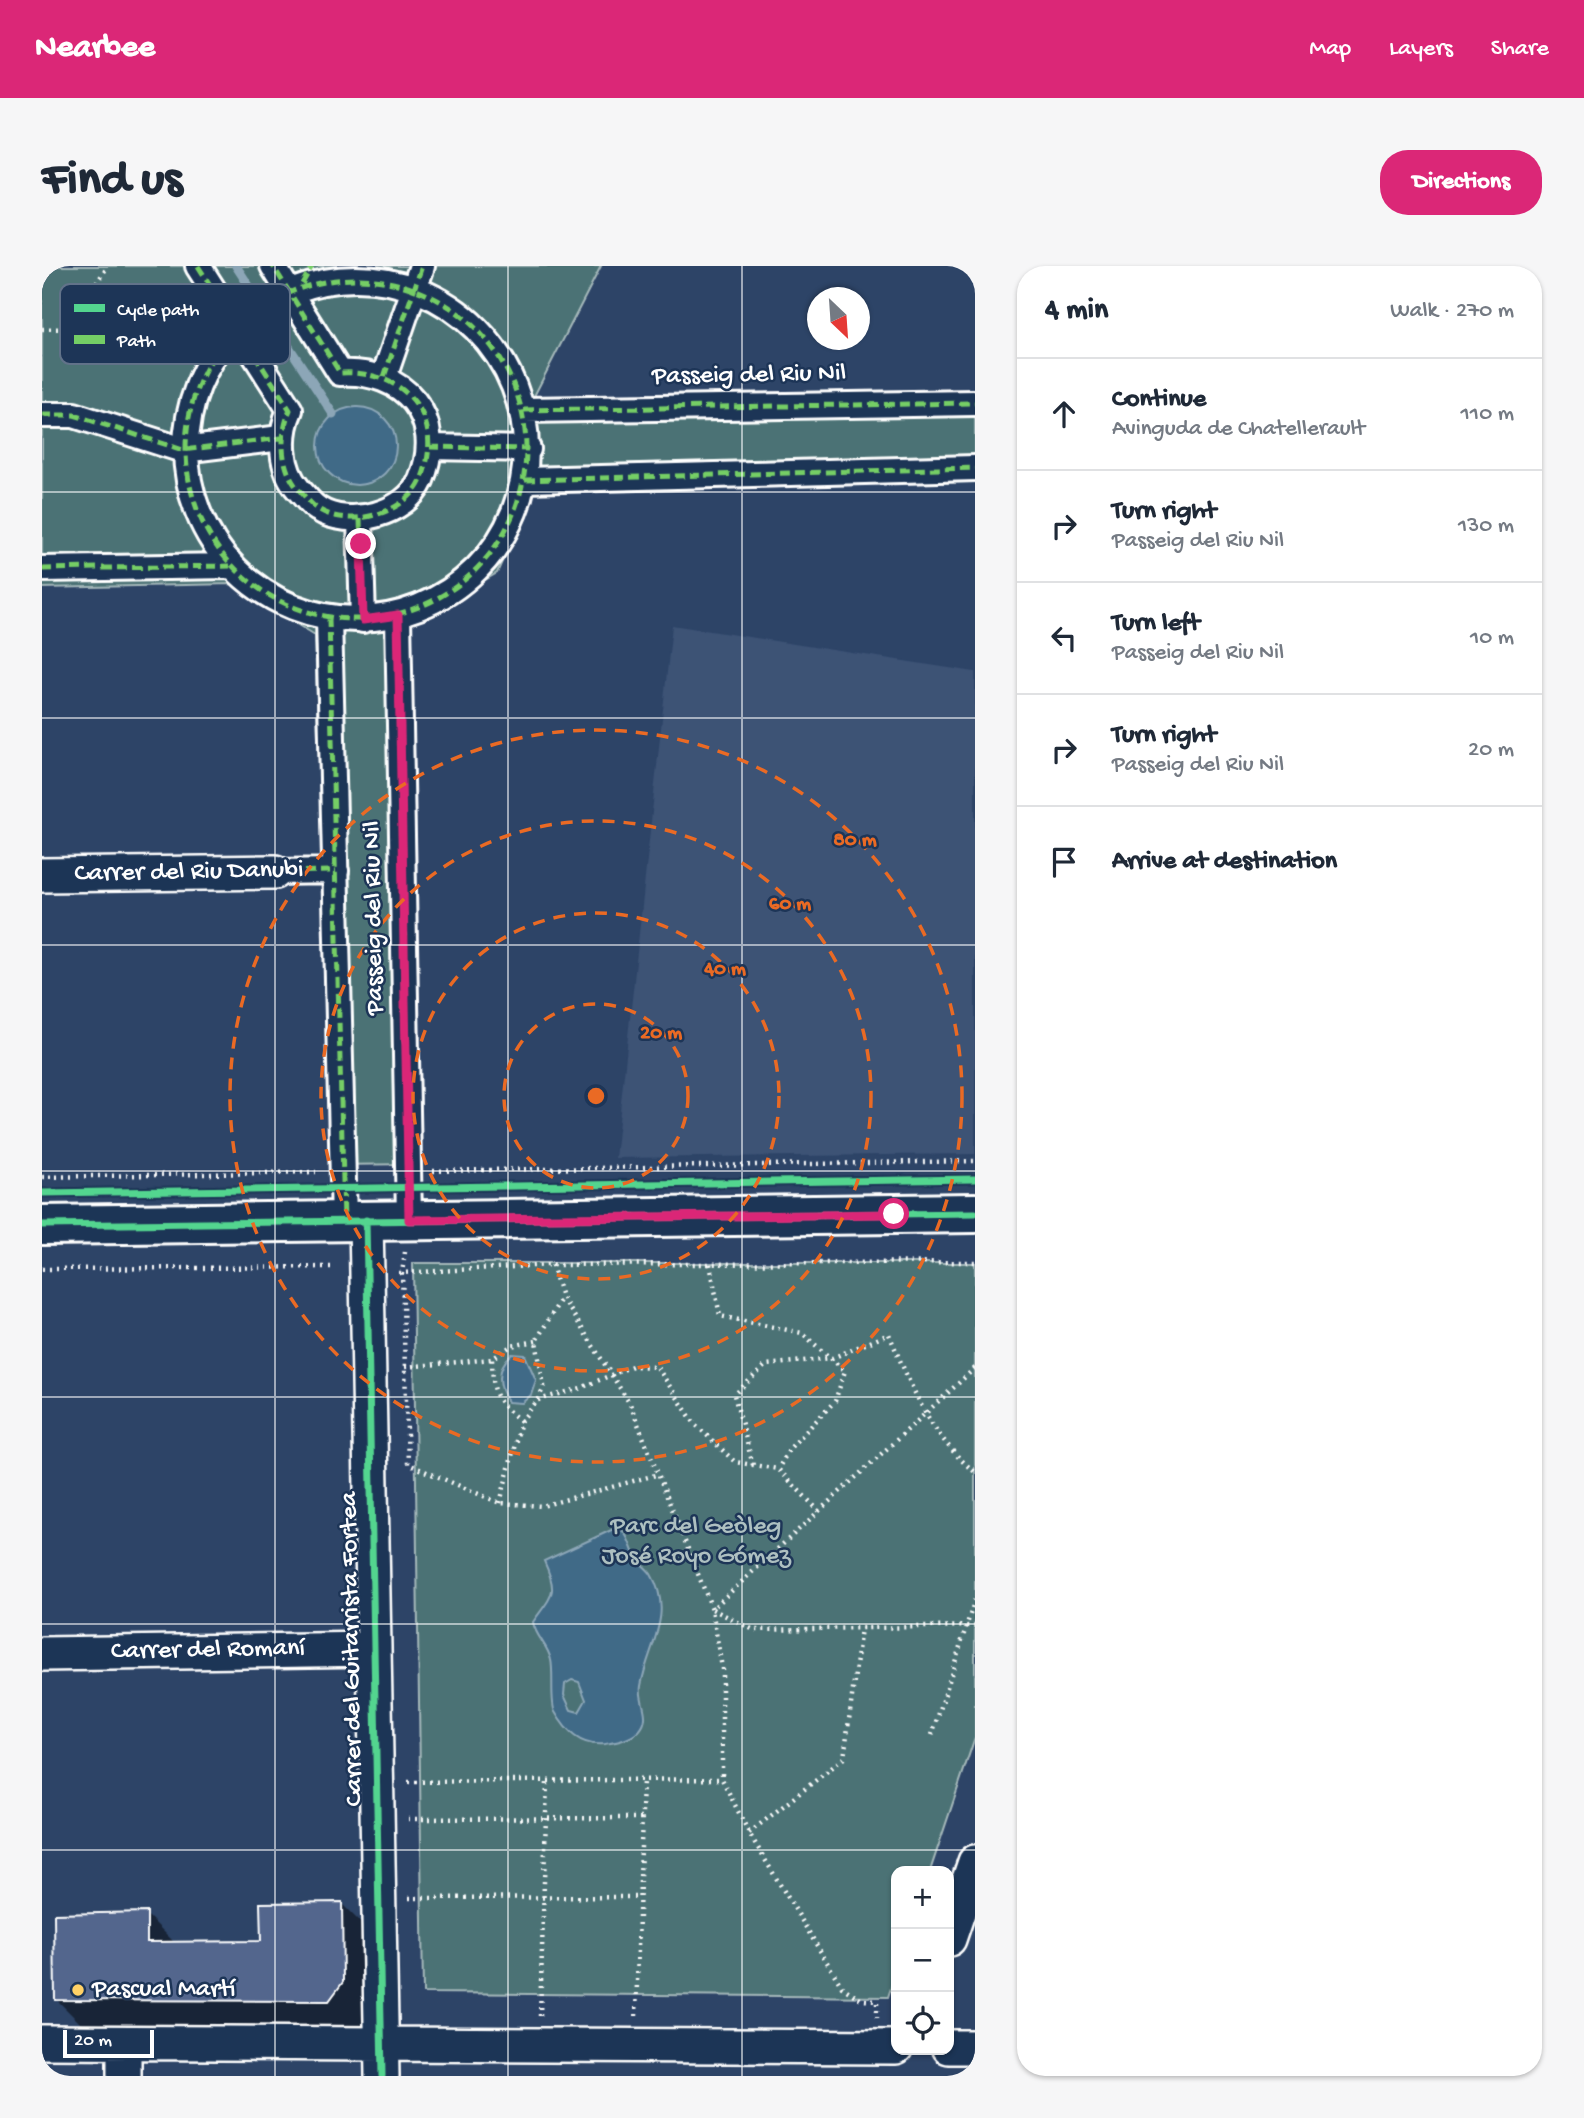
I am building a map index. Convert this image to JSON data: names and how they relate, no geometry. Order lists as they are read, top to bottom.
{
  "streets": {
    "street": [
      "Passeig del Riu Nil",
      "Carrer del Riu Danubi",
      "Carrer del Guitarrista Fortea",
      "Carrer del Romaní"
    ]
  },
  "crossings": [
    ["Passeig del Riu Nil", "Carrer del Riu Danubi"],
    ["Passeig del Riu Nil", "Carrer del Guitarrista Fortea"],
    ["Carrer del Guitarrista Fortea", "Carrer del Romaní"]
  ],
  "parks": ["Parc del Geòleg José Royo Gómez"],
  "places": ["Pascual Martí"],
  "legend": ["Cycle path", "Path"],
  "scale_bar": "20 m",
  "north": "bottom right",
  "page": {
    "header": "Nearbee",
    "nav": ["Map", "Layers", "Share"],
    "buttons": "Directions",
    "title": "Find us",
    "heading": ["4 min", "Walk · 270 m"],
    "list": [
      ["Continue", "Avinguda de Chatellerault", "110 m"],
      ["Turn right", "Passeig del Riu Nil", "130 m"],
      ["Turn left", "Passeig del Riu Nil", "10 m"],
      ["Turn right", "Passeig del Riu Nil", "20 m"],
      "Arrive at destination"
    ],
    "map_buttons": ["+", "−"],
    "scale": "20 m"
  },
  "rings": [
    "80 m",
    "60 m",
    "40 m",
    "20 m"
  ]
}
